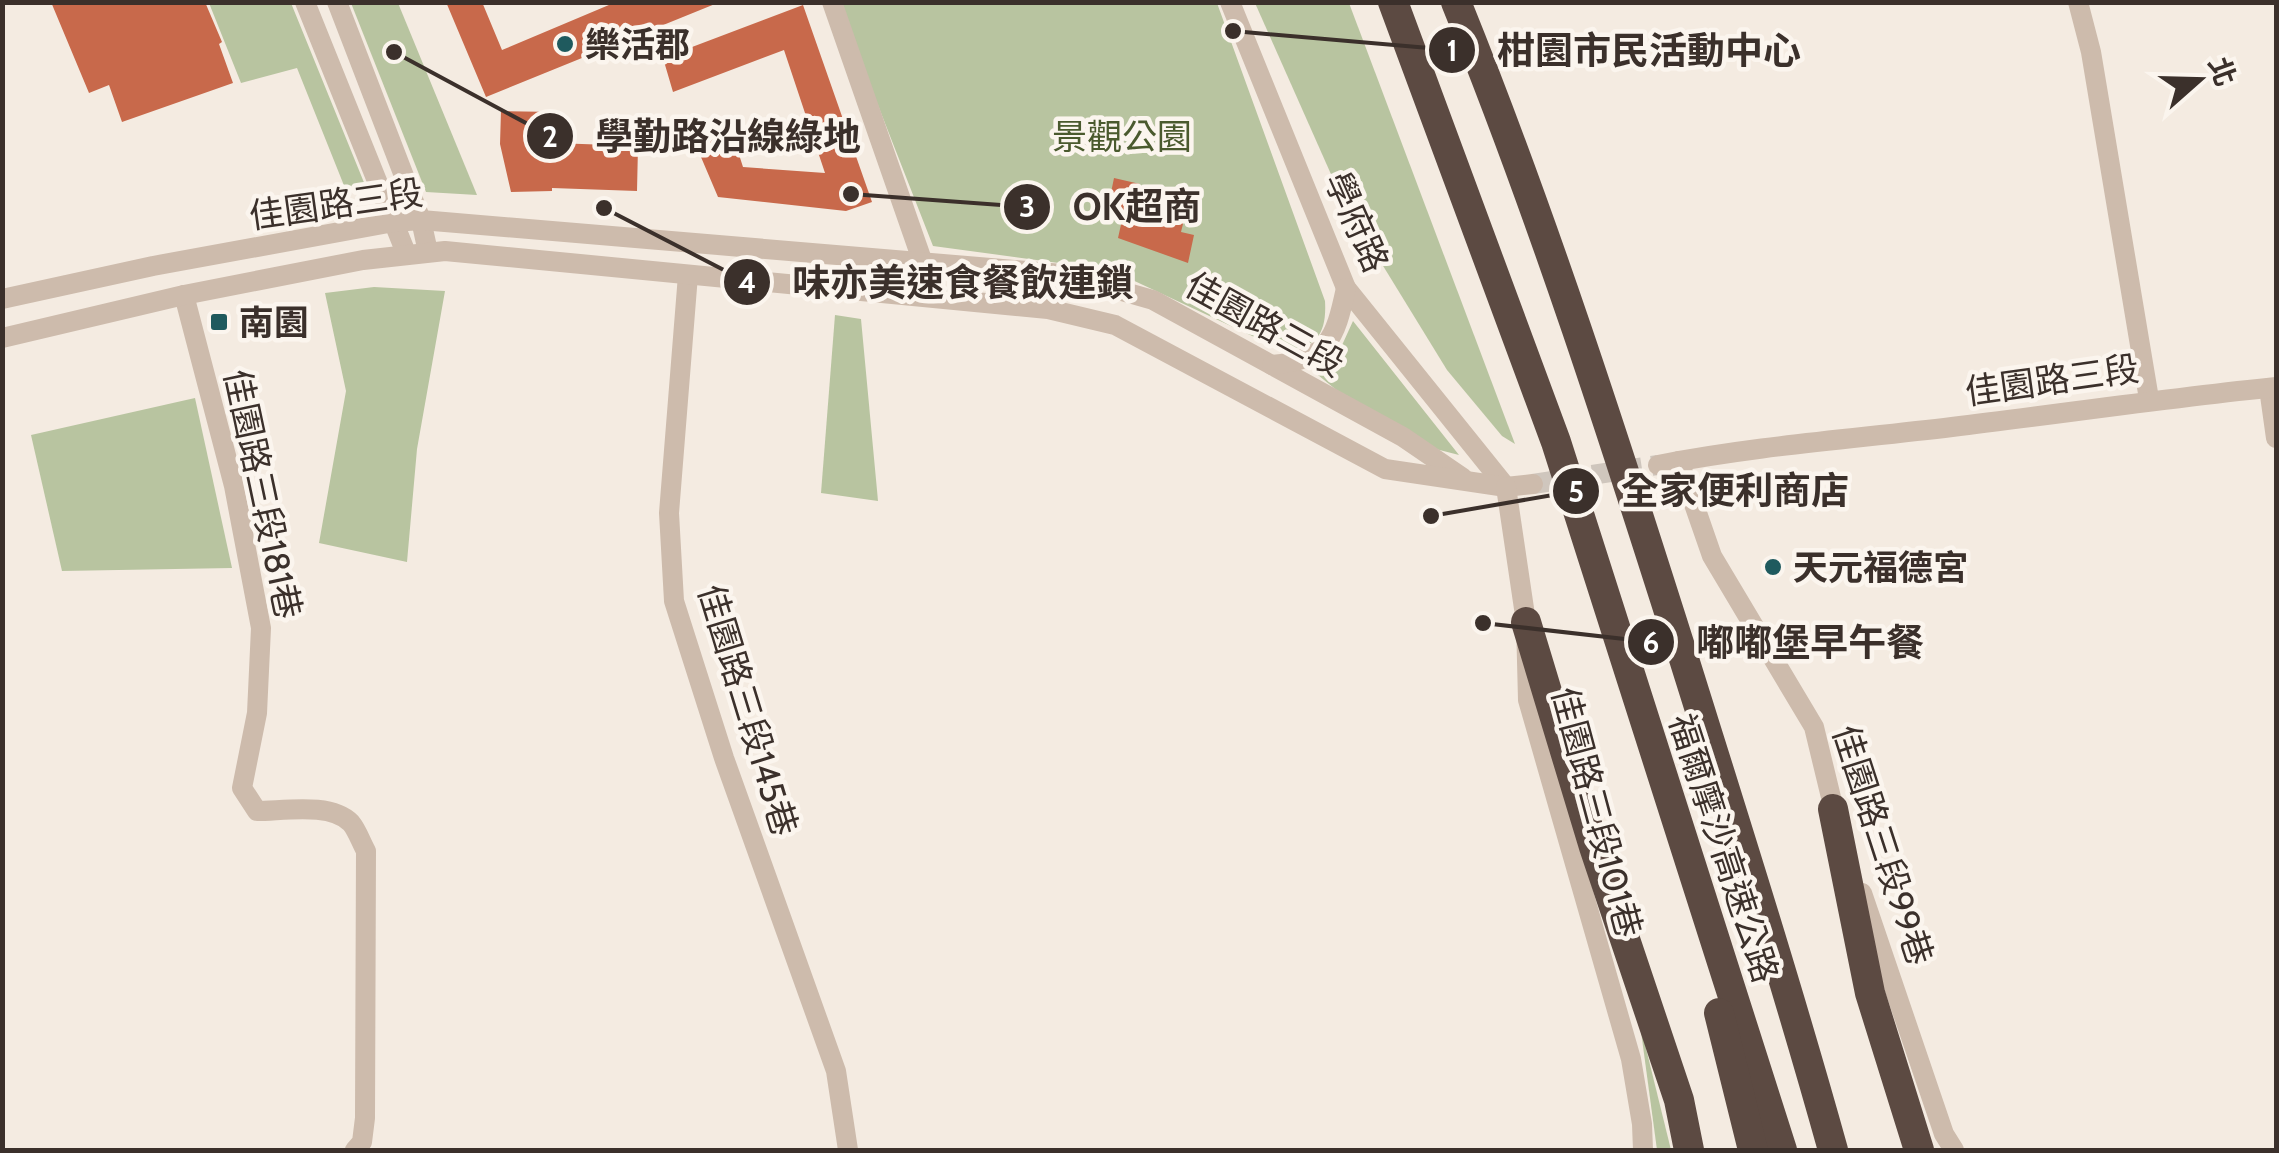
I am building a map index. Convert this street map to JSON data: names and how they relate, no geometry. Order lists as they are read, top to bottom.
{
  "streets": {
    "highway": ["福爾摩沙高速公路"],
    "street": [
      "佳園路三段",
      "學府路",
      "佳園路三段181巷",
      "佳園路三段145巷",
      "佳園路三段101巷",
      "佳園路三段99巷"
    ]
  },
  "crossings": [
    ["佳園路三段", "學府路"],
    ["佳園路三段", "佳園路三段181巷"],
    ["佳園路三段", "佳園路三段145巷"],
    ["佳園路三段", "佳園路三段101巷"],
    ["佳園路三段", "佳園路三段99巷"],
    ["學府路", "佳園路三段101巷"]
  ],
  "parks": ["景觀公園"],
  "places": {
    "other": [
      "柑園市民活動中心",
      "樂活郡",
      "學勤路沿線綠地",
      "OK超商",
      "味亦美速食餐飲連鎖",
      "全家便利商店",
      "天元福德宮",
      "嘟嘟堡早午餐"
    ],
    "transit": ["南園"]
  },
  "north": "right"
}
